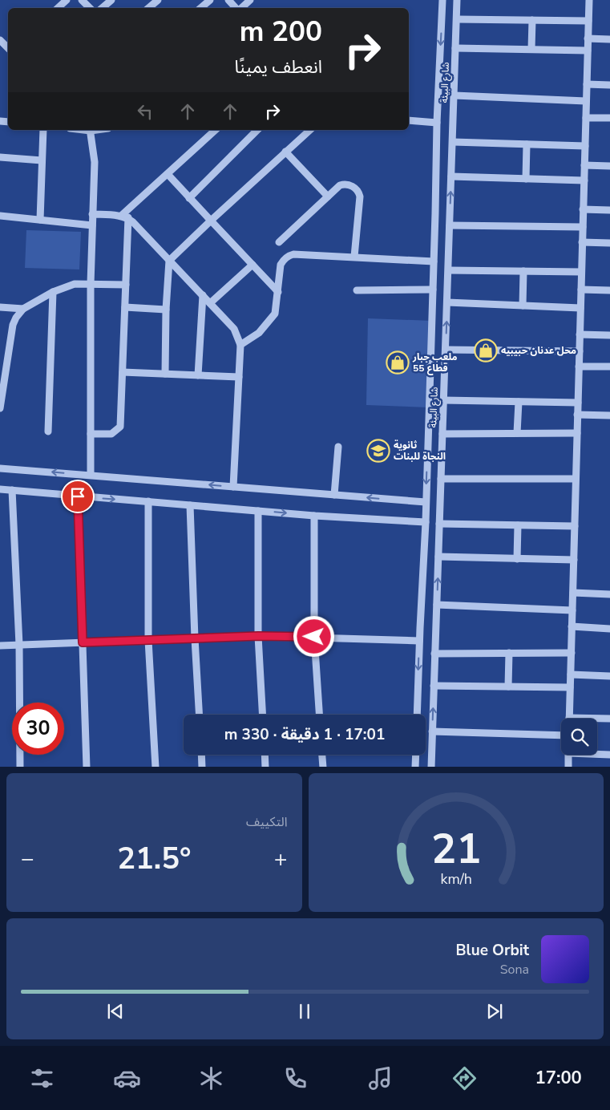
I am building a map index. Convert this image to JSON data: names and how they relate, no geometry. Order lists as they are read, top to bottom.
{
  "streets": {
    "street": ["شارع البيئة"]
  },
  "places": {
    "shop": ["محل عدنان حبيبيه", "ملعب جبار قطاع 55"],
    "school or university": ["ثانوية النجاة للبنات"]
  },
  "page": {
    "turn": ["200 m", "انعطف يمينًا"],
    "limit": "30",
    "trip": "17:01 · 1 دقيقة · 330 m",
    "tile": "التكييف",
    "heat": ["−", "21.5°", "+"],
    "song": ["Blue Orbit", "Sona"],
    "tabs": "17:00",
    "gauge": ["21", "km/h"]
  }
}
